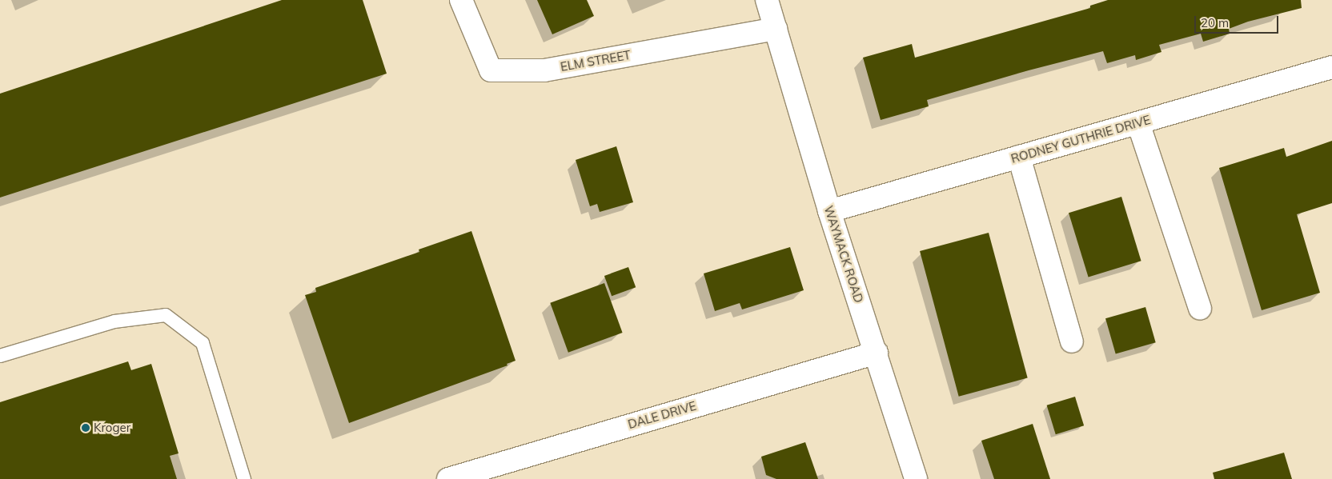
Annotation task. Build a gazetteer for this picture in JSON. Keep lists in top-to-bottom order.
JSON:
{
  "streets": {
    "street": [
      "ELM STREET",
      "RODNEY GUTHRIE DRIVE",
      "WAYMACK ROAD",
      "DALE DRIVE"
    ]
  },
  "crossings": [
    ["ELM STREET", "WAYMACK ROAD"],
    ["RODNEY GUTHRIE DRIVE", "WAYMACK ROAD"],
    ["WAYMACK ROAD", "DALE DRIVE"]
  ],
  "places": ["Kroger"],
  "scale_bar": "20 m"
}
